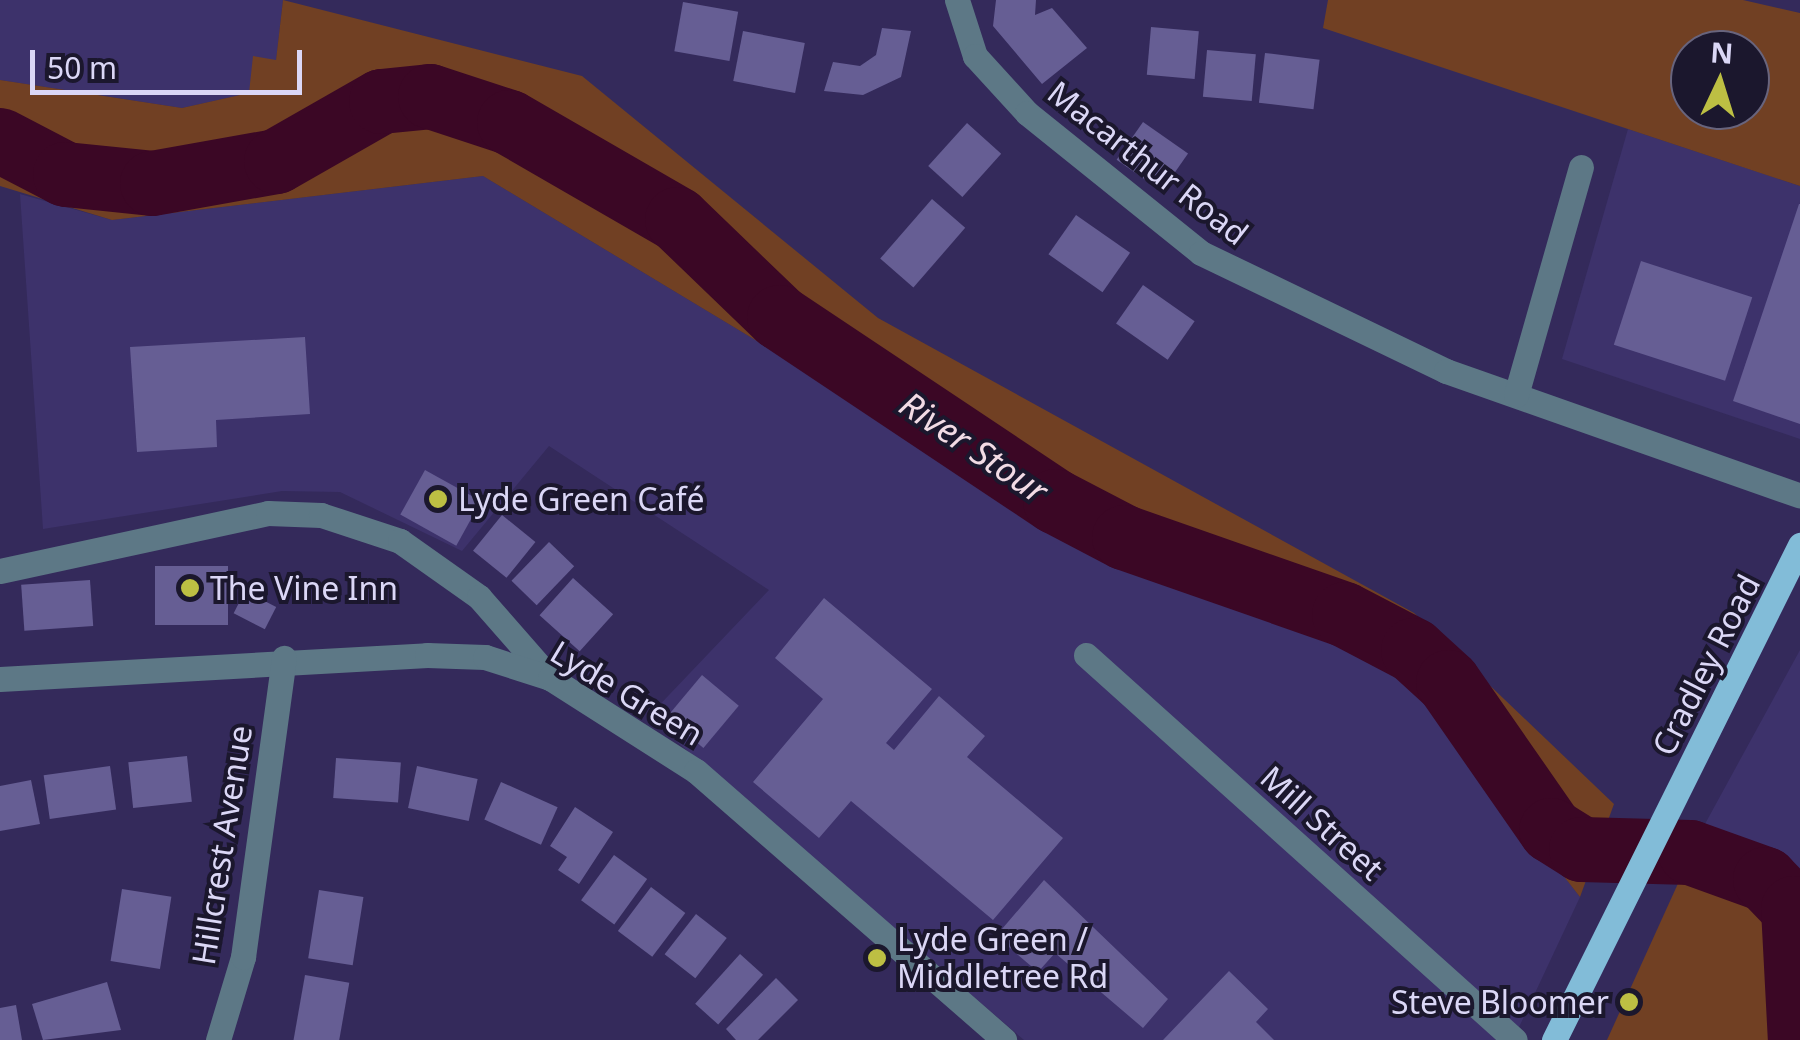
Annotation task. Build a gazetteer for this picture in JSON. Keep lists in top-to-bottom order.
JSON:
{
  "streets": {
    "main road": ["Cradley Road"],
    "street": [
      "Macarthur Road",
      "Lyde Green",
      "Mill Street",
      "Hillcrest Avenue"
    ]
  },
  "crossings": [
    ["Lyde Green", "Hillcrest Avenue"]
  ],
  "water": ["River Stour"],
  "places": [
    "Lyde Green Café",
    "The Vine Inn",
    "Lyde Green / Middletree Rd",
    "Steve Bloomer"
  ],
  "scale_bar": "50 m",
  "north": "top"
}
